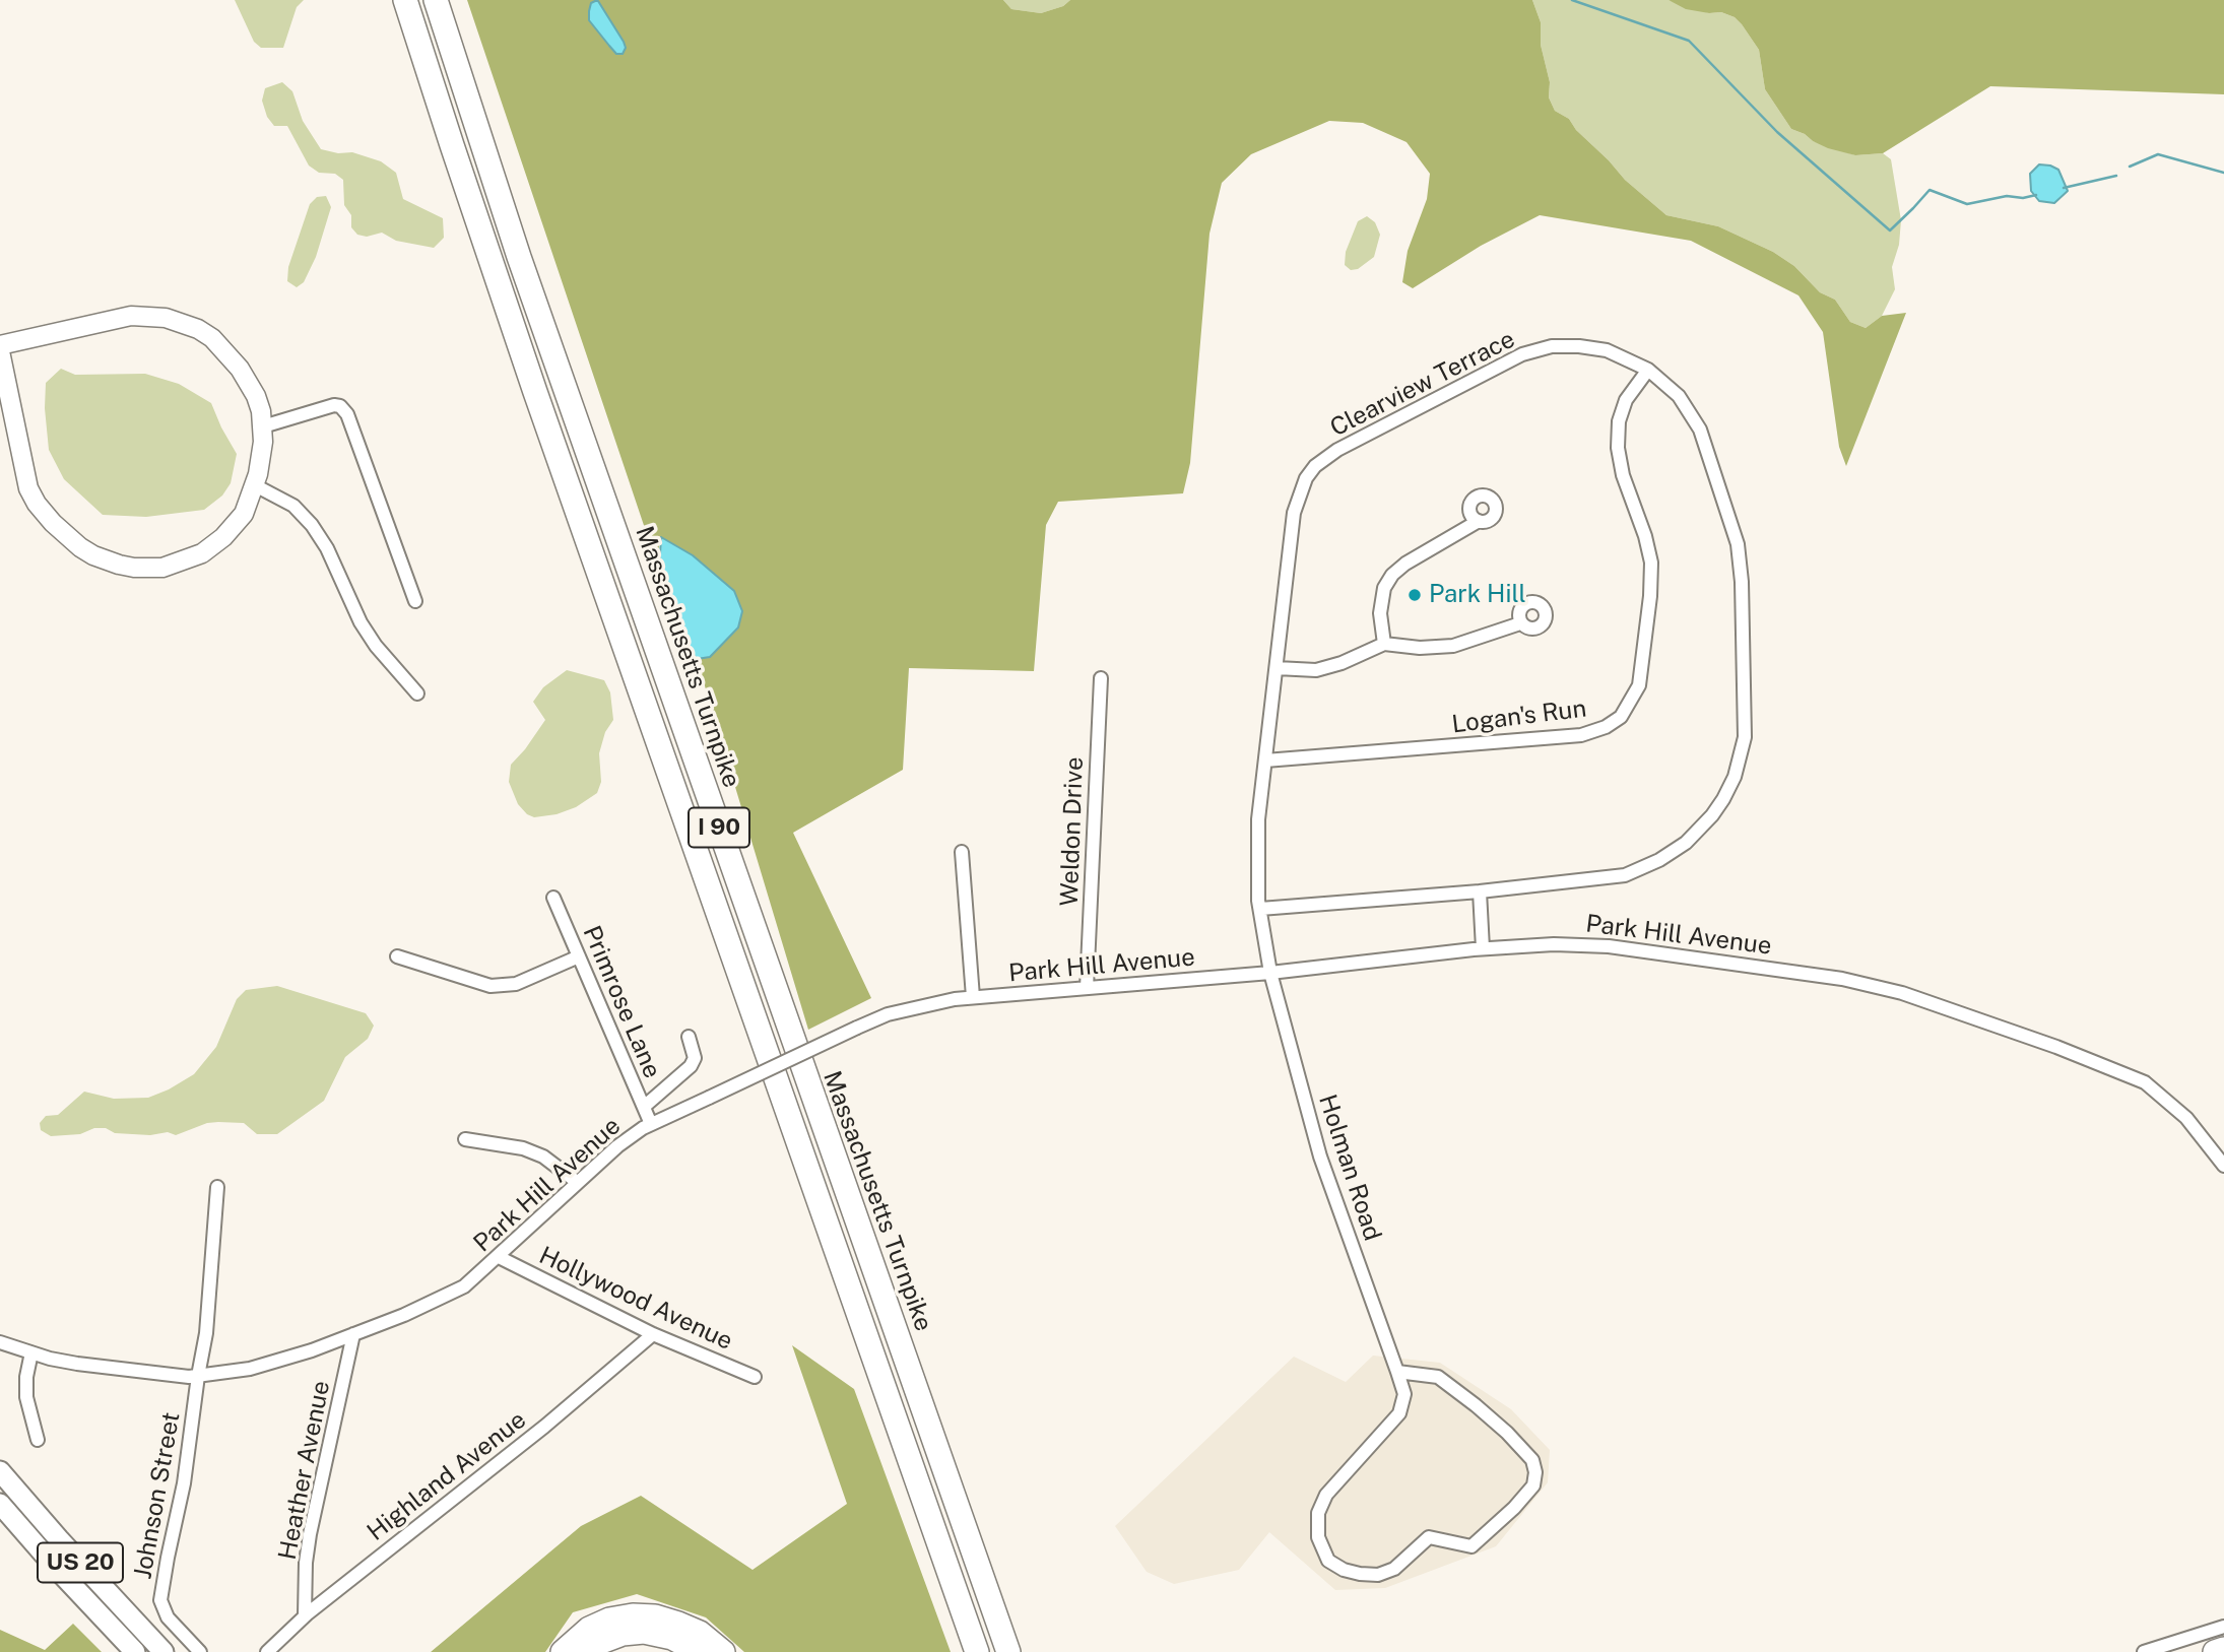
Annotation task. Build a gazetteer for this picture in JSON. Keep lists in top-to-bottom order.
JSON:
{
  "streets": {
    "highway": ["Massachusetts Turnpike", "I 90"],
    "main road": ["US 20"],
    "street": [
      "Clearview Terrace",
      "Logan's Run",
      "Weldon Drive",
      "Park Hill Avenue",
      "Primrose Lane",
      "Holman Road",
      "Hollywood Avenue",
      "Heather Avenue",
      "Highland Avenue",
      "Johnson Street"
    ]
  },
  "crossings": [
    ["Clearview Terrace", "Logan's Run"],
    ["Clearview Terrace", "Park Hill Avenue"],
    ["Clearview Terrace", "Holman Road"],
    ["Weldon Drive", "Park Hill Avenue"],
    ["Park Hill Avenue", "Primrose Lane"],
    ["Park Hill Avenue", "Holman Road"],
    ["Park Hill Avenue", "Hollywood Avenue"],
    ["Park Hill Avenue", "Heather Avenue"],
    ["Park Hill Avenue", "Johnson Street"],
    ["Hollywood Avenue", "Highland Avenue"],
    ["Heather Avenue", "Highland Avenue"]
  ],
  "places": ["Park Hill"]
}
